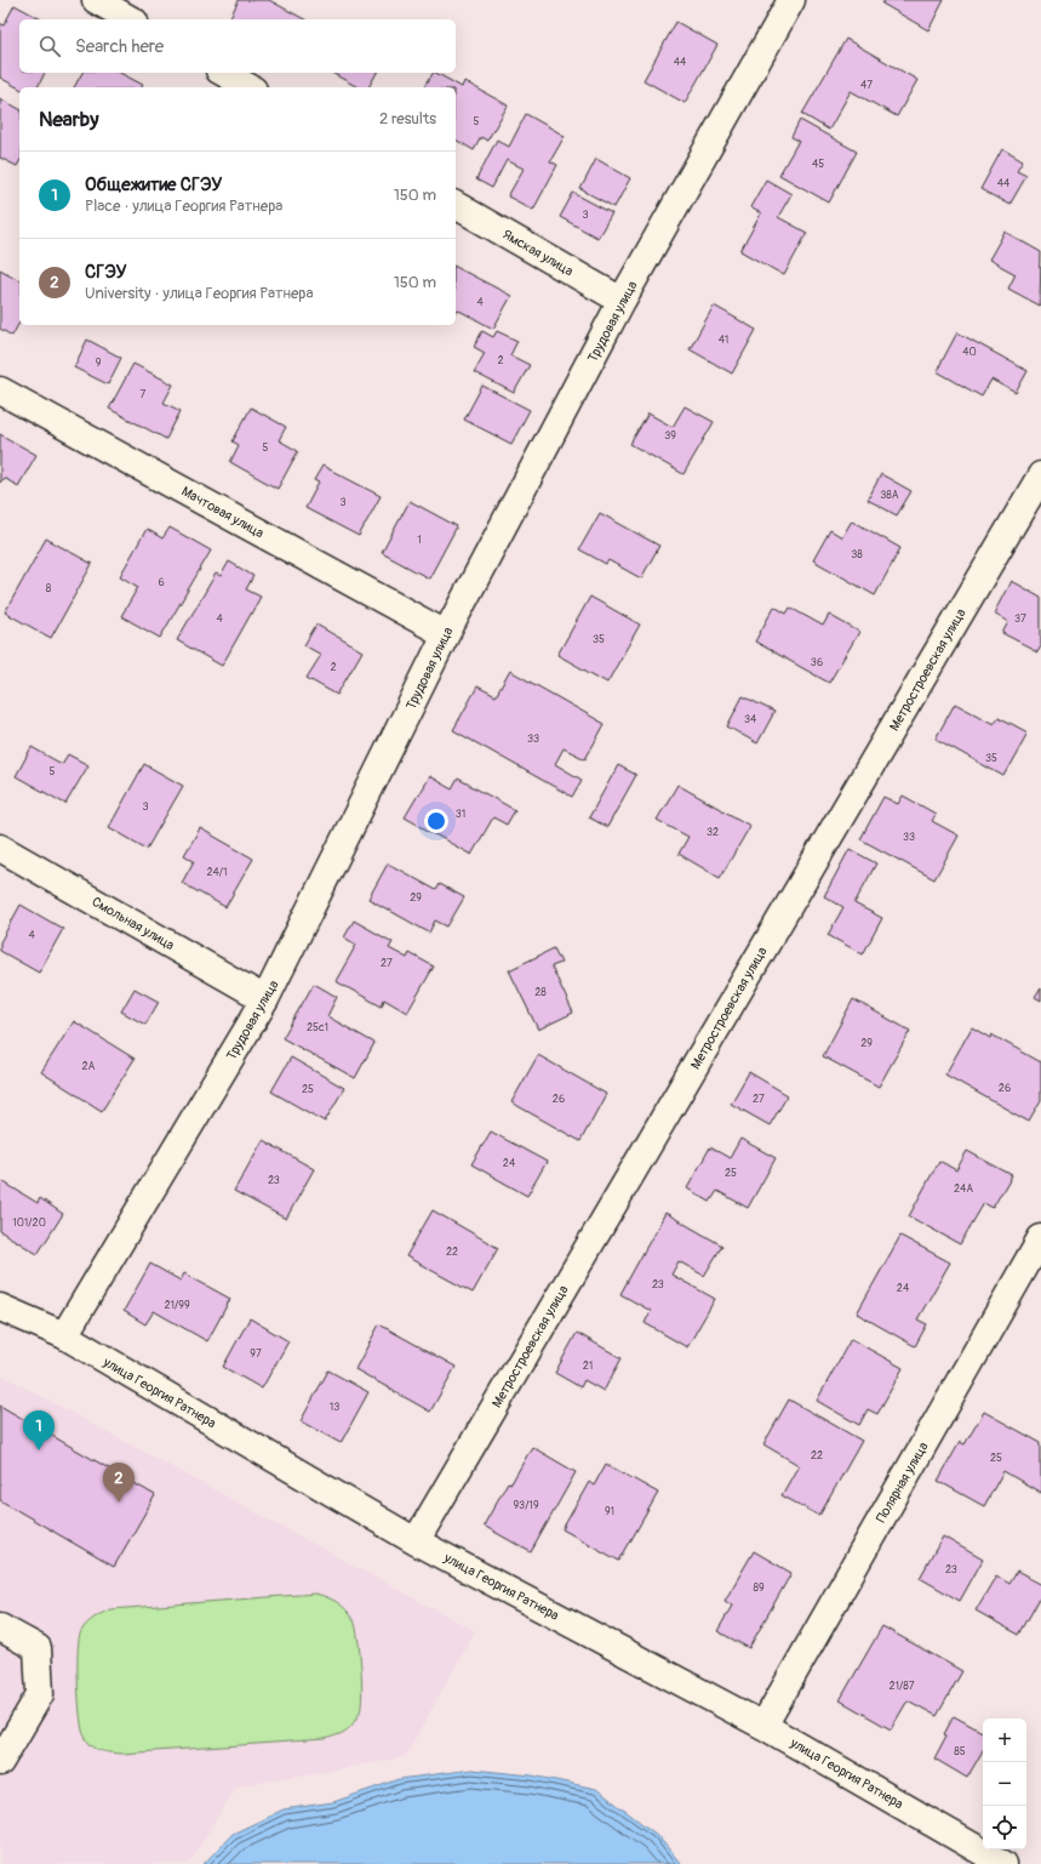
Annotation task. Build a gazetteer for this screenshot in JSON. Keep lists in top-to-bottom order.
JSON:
{
  "streets": {
    "street": [
      "Ямская улица",
      "Трудовая улица",
      "Мачтовая улица",
      "Метростроевская улица",
      "Смольная улица",
      "улица Георгия Ратнера",
      "Полярная улица"
    ]
  },
  "crossings": [
    ["Ямская улица", "Трудовая улица"],
    ["Трудовая улица", "Мачтовая улица"],
    ["Трудовая улица", "Смольная улица"],
    ["Трудовая улица", "улица Георгия Ратнера"],
    ["Метростроевская улица", "улица Георгия Ратнера"],
    ["улица Георгия Ратнера", "Полярная улица"]
  ],
  "house_numbers": [
    "44",
    "47",
    "5",
    "45",
    "44",
    "3",
    "4",
    "41",
    "40",
    "2",
    "9",
    "7",
    "39",
    "5",
    "38А",
    "3",
    "1",
    "38",
    "6",
    "8",
    "4",
    "37",
    "35",
    "36",
    "2",
    "34",
    "33",
    "35",
    "5",
    "3",
    "31",
    "32",
    "33",
    "24/1",
    "29",
    "4",
    "27",
    "28",
    "25с1",
    "29",
    "2А",
    "26",
    "25",
    "26",
    "27",
    "24",
    "25",
    "23",
    "24А",
    "101/20",
    "22",
    "23",
    "24",
    "21/99",
    "97",
    "21",
    "13",
    "22",
    "25",
    "93/19",
    "91",
    "23",
    "89",
    "21/87",
    "85"
  ],
  "page": {
    "search": "Search here",
    "heading": ["Nearby", "2 results"],
    "list": [
      {
        "mark": "1",
        "name": "Общежитие СГЭУ",
        "note": "Place · улица Георгия Ратнера",
        "value": "150 m"
      },
      {
        "mark": "2",
        "name": "СГЭУ",
        "note": "University · улица Георгия Ратнера",
        "value": "150 m"
      }
    ],
    "pins": ["1", "2"],
    "map_buttons": ["+", "−"]
  }
}
